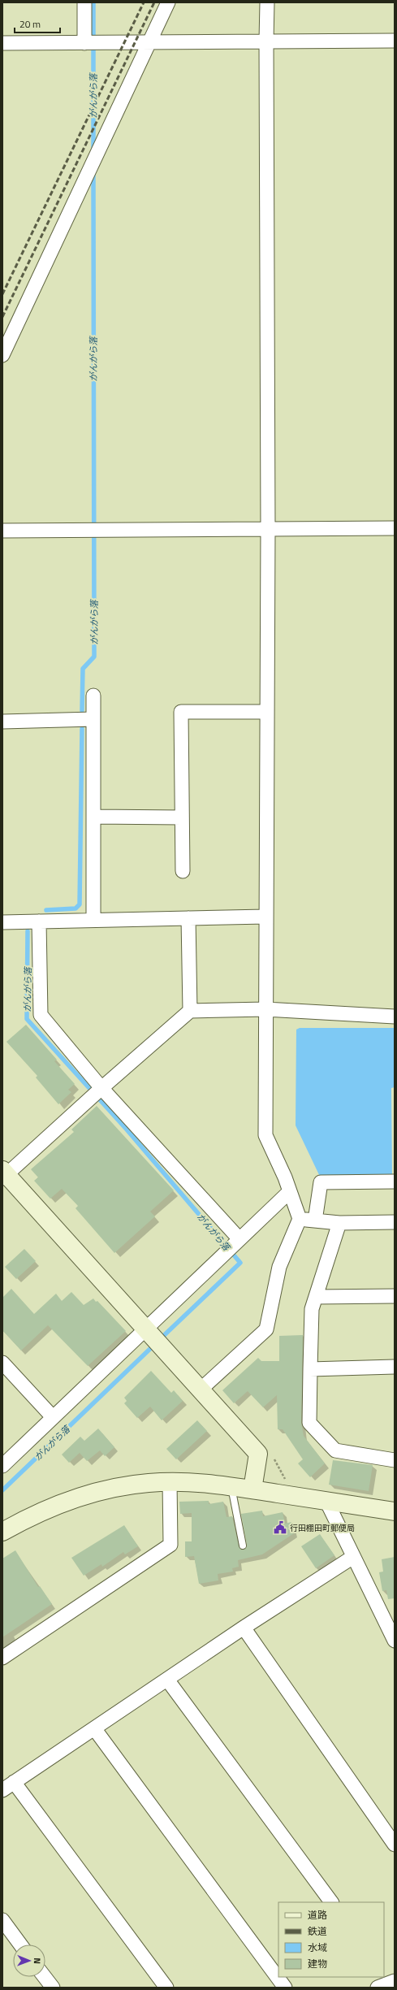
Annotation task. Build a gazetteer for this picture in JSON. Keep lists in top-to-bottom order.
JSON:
{
  "water": ["がんがら落"],
  "places": {
    "public building": ["行田棚田町郵便局"]
  },
  "legend": [
    "道路",
    "鉄道",
    "水域",
    "建物"
  ],
  "scale_bar": "20 m",
  "north": "right"
}
